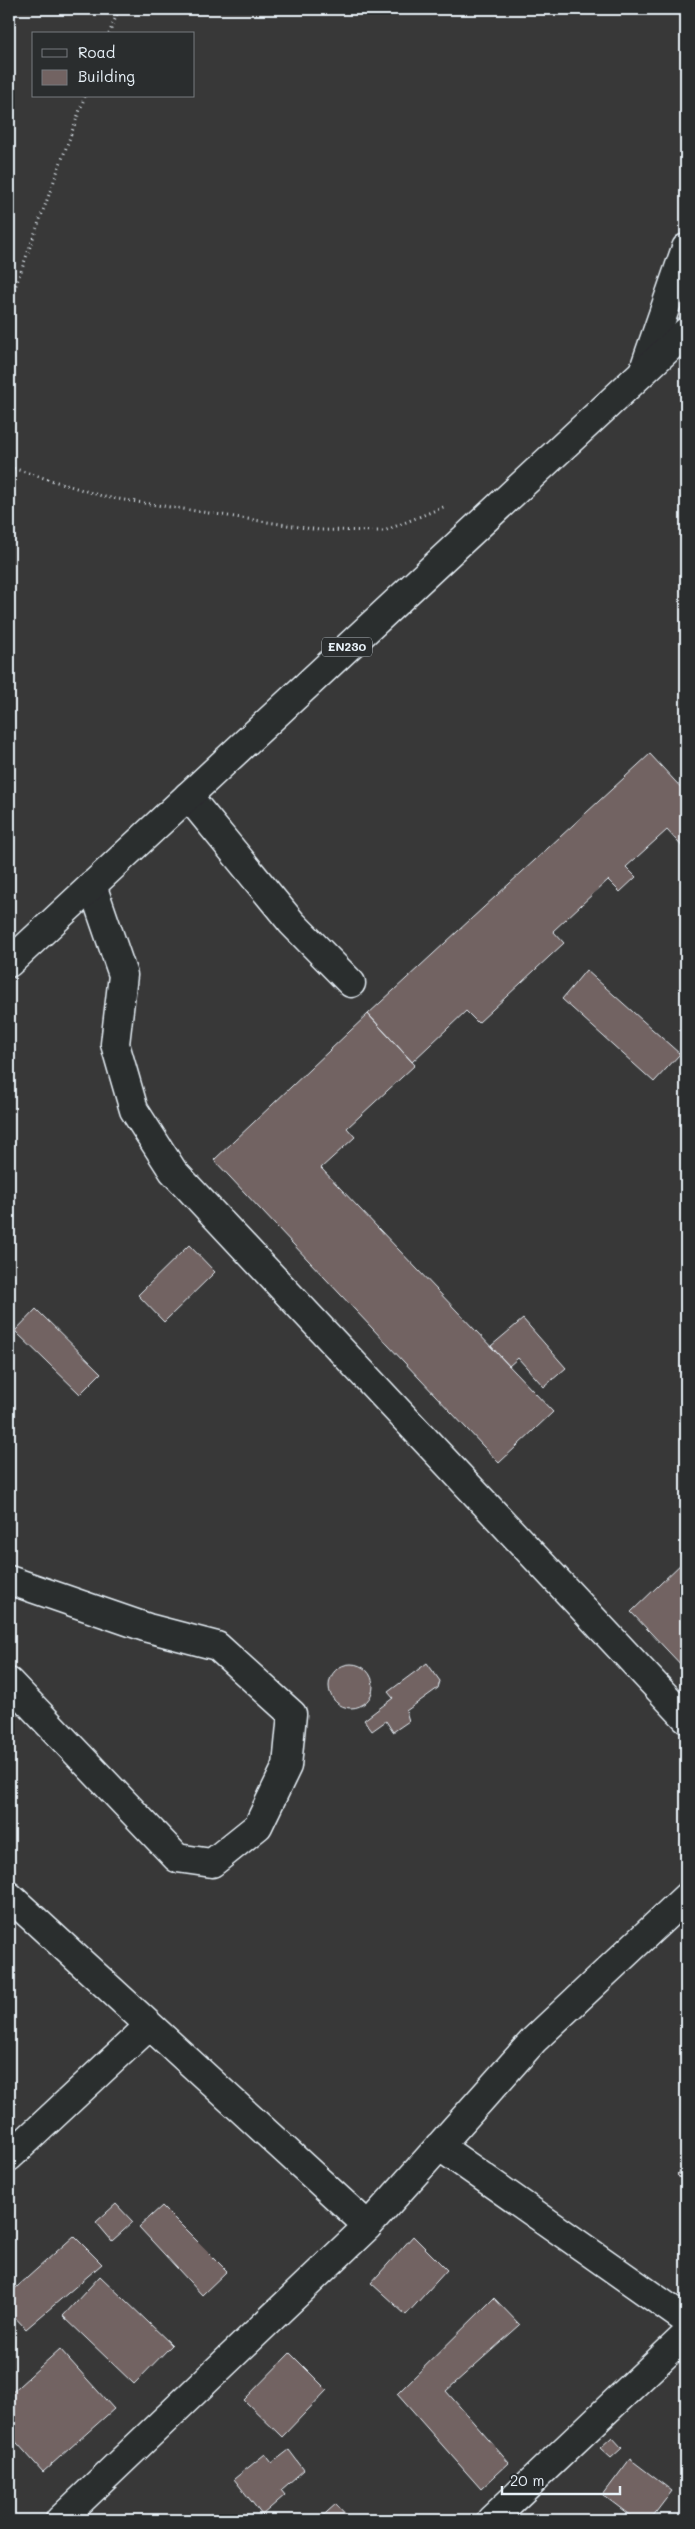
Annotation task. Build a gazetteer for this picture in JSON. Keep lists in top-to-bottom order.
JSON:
{
  "streets": {
    "street": ["EN230"]
  },
  "legend": ["Road", "Building"],
  "scale_bar": "20 m"
}
